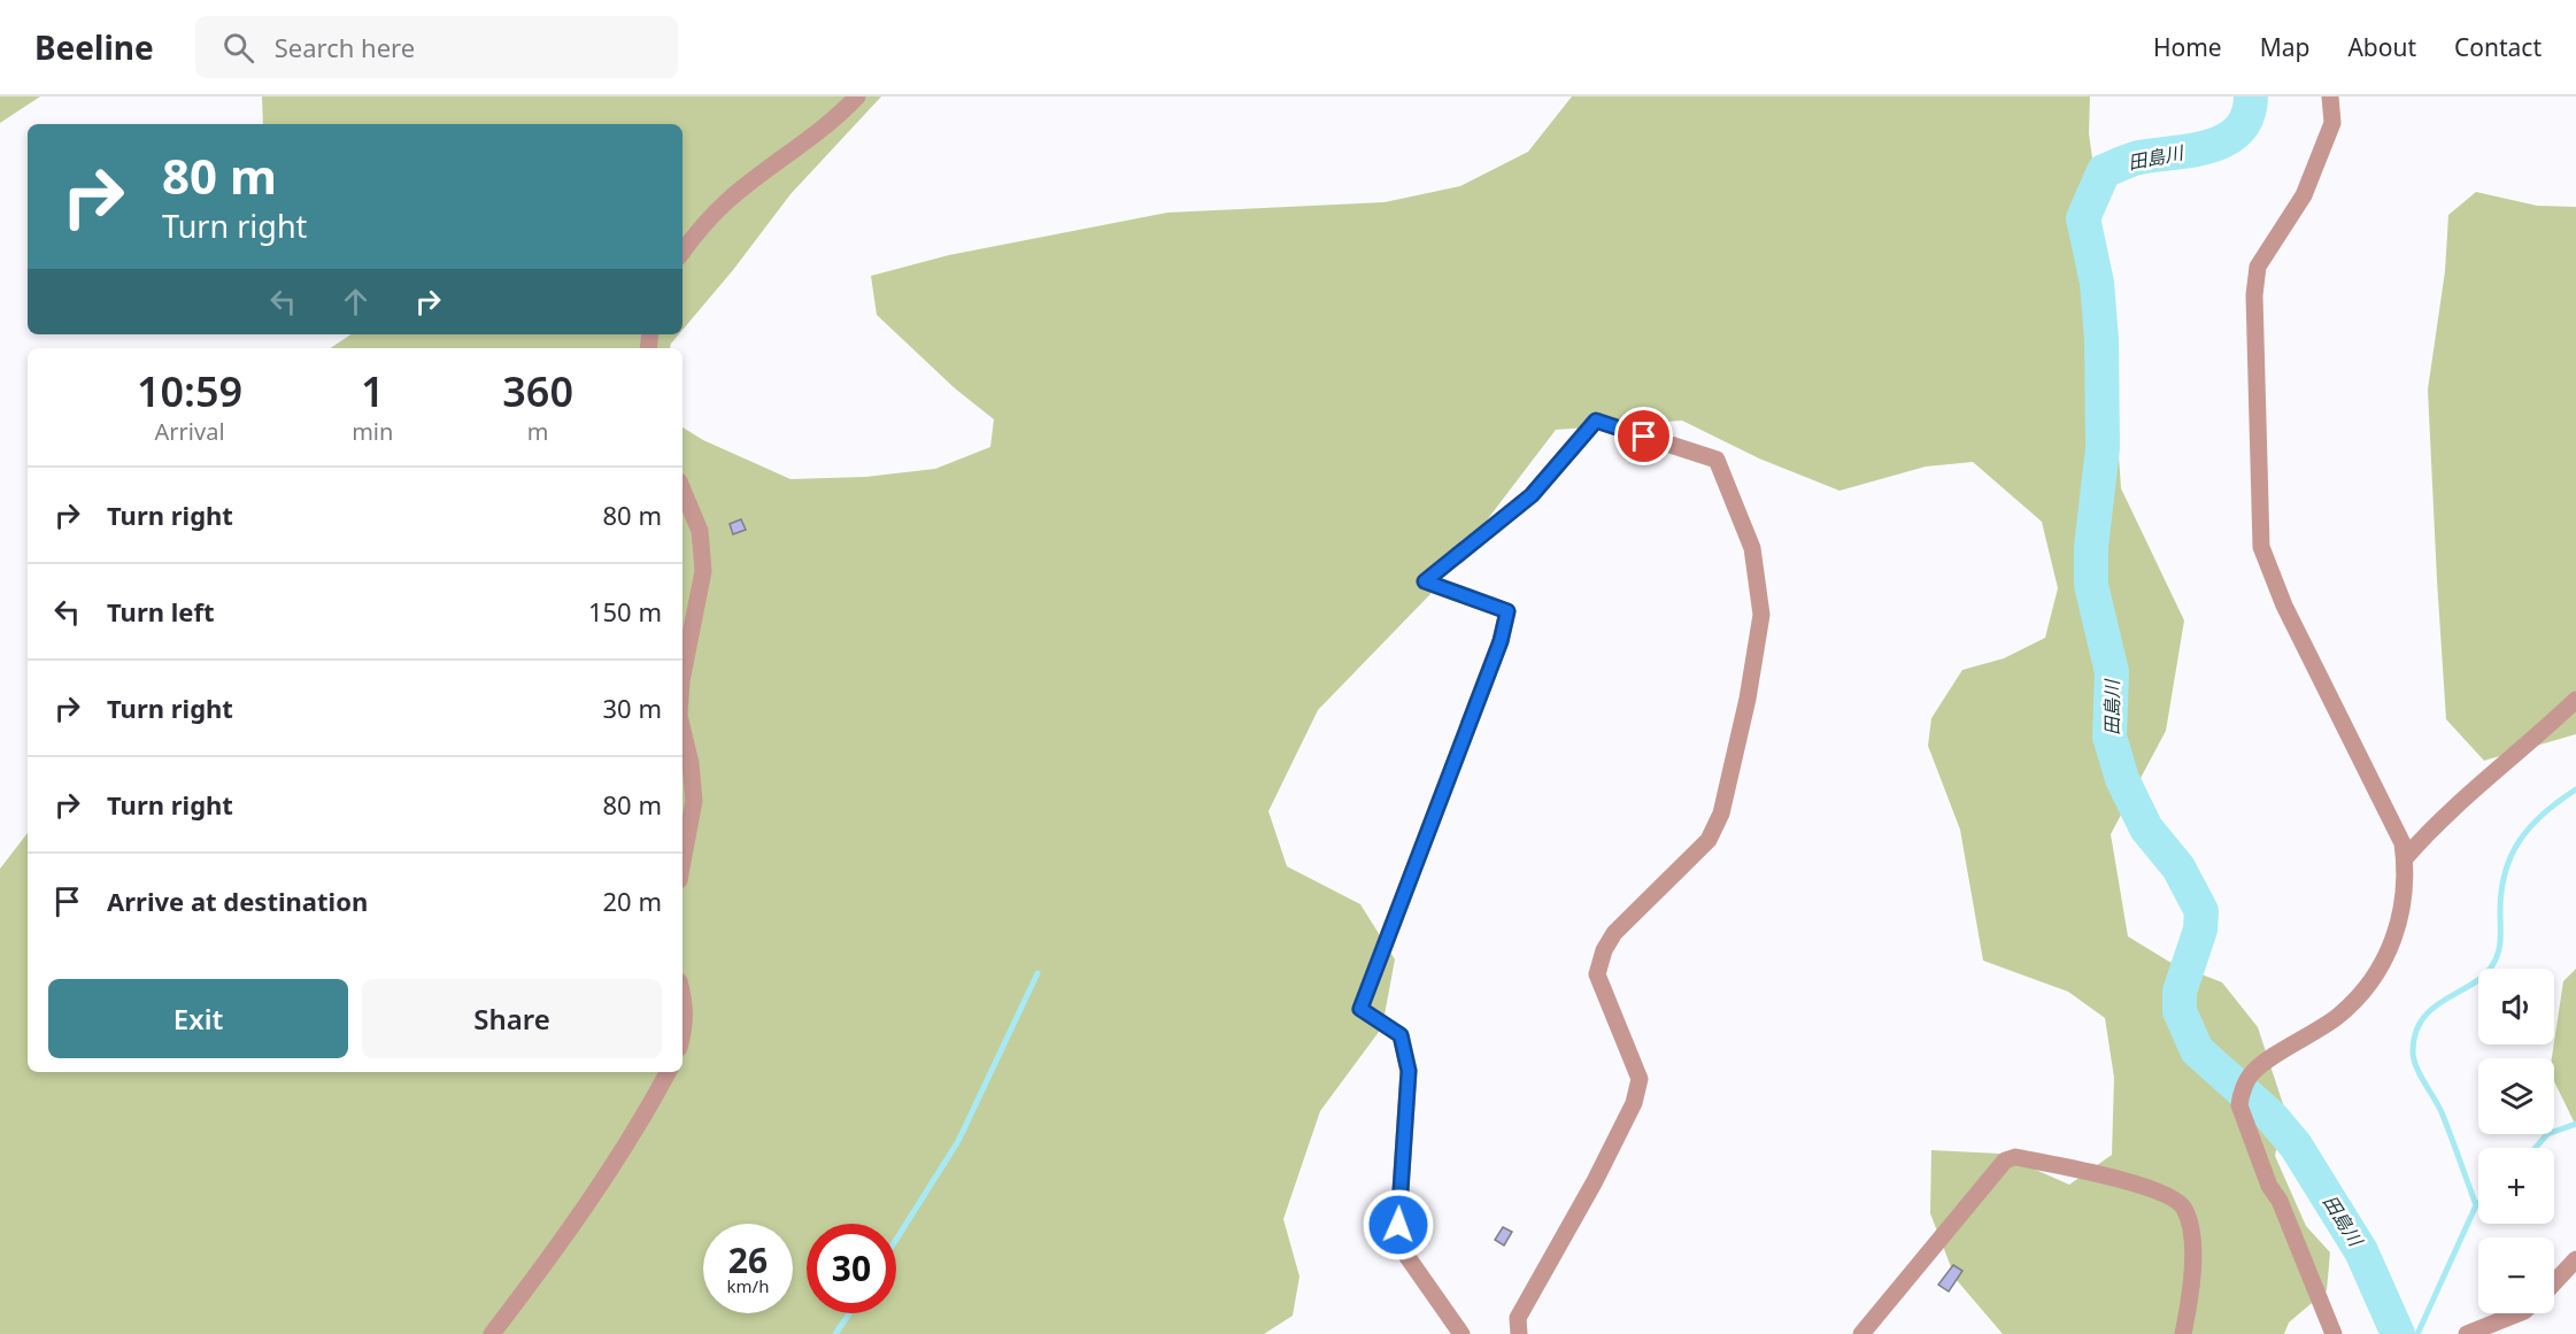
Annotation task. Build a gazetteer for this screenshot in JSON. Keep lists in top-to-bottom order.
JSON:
{
  "water": ["田島川"],
  "page": {
    "header": "Beeline",
    "search": "Search here",
    "nav": [
      "Home",
      "Map",
      "About",
      "Contact"
    ],
    "turn": ["80 m", "Turn right"],
    "eta": [
      "10:59",
      "Arrival",
      "1",
      "min",
      "360",
      "m"
    ],
    "list": [
      {
        "name": "Turn right",
        "value": "80 m"
      },
      {
        "name": "Turn left",
        "value": "150 m"
      },
      {
        "name": "Turn right",
        "value": "30 m"
      },
      {
        "name": "Turn right",
        "value": "80 m"
      },
      {
        "name": "Arrive at destination",
        "value": "20 m"
      }
    ],
    "buttons": ["Exit", "Share"],
    "map_buttons": ["+", "−"],
    "speed": "26 km/h",
    "limit": "30"
  }
}
